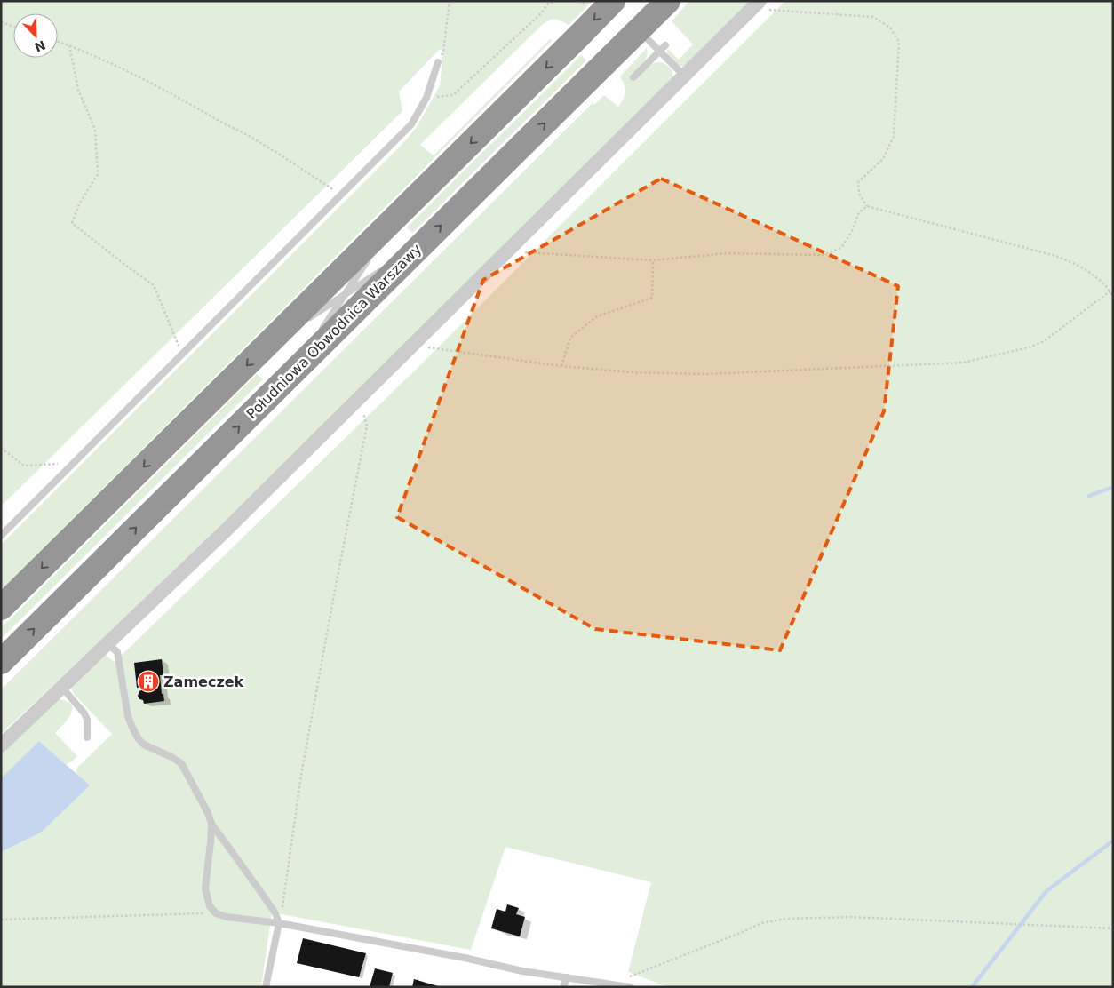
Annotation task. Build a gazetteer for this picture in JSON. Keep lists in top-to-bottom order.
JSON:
{
  "streets": {
    "highway": ["Południowa Obwodnica Warszawy"]
  },
  "places": {
    "building": ["Zameczek"]
  },
  "north": "bottom right"
}
